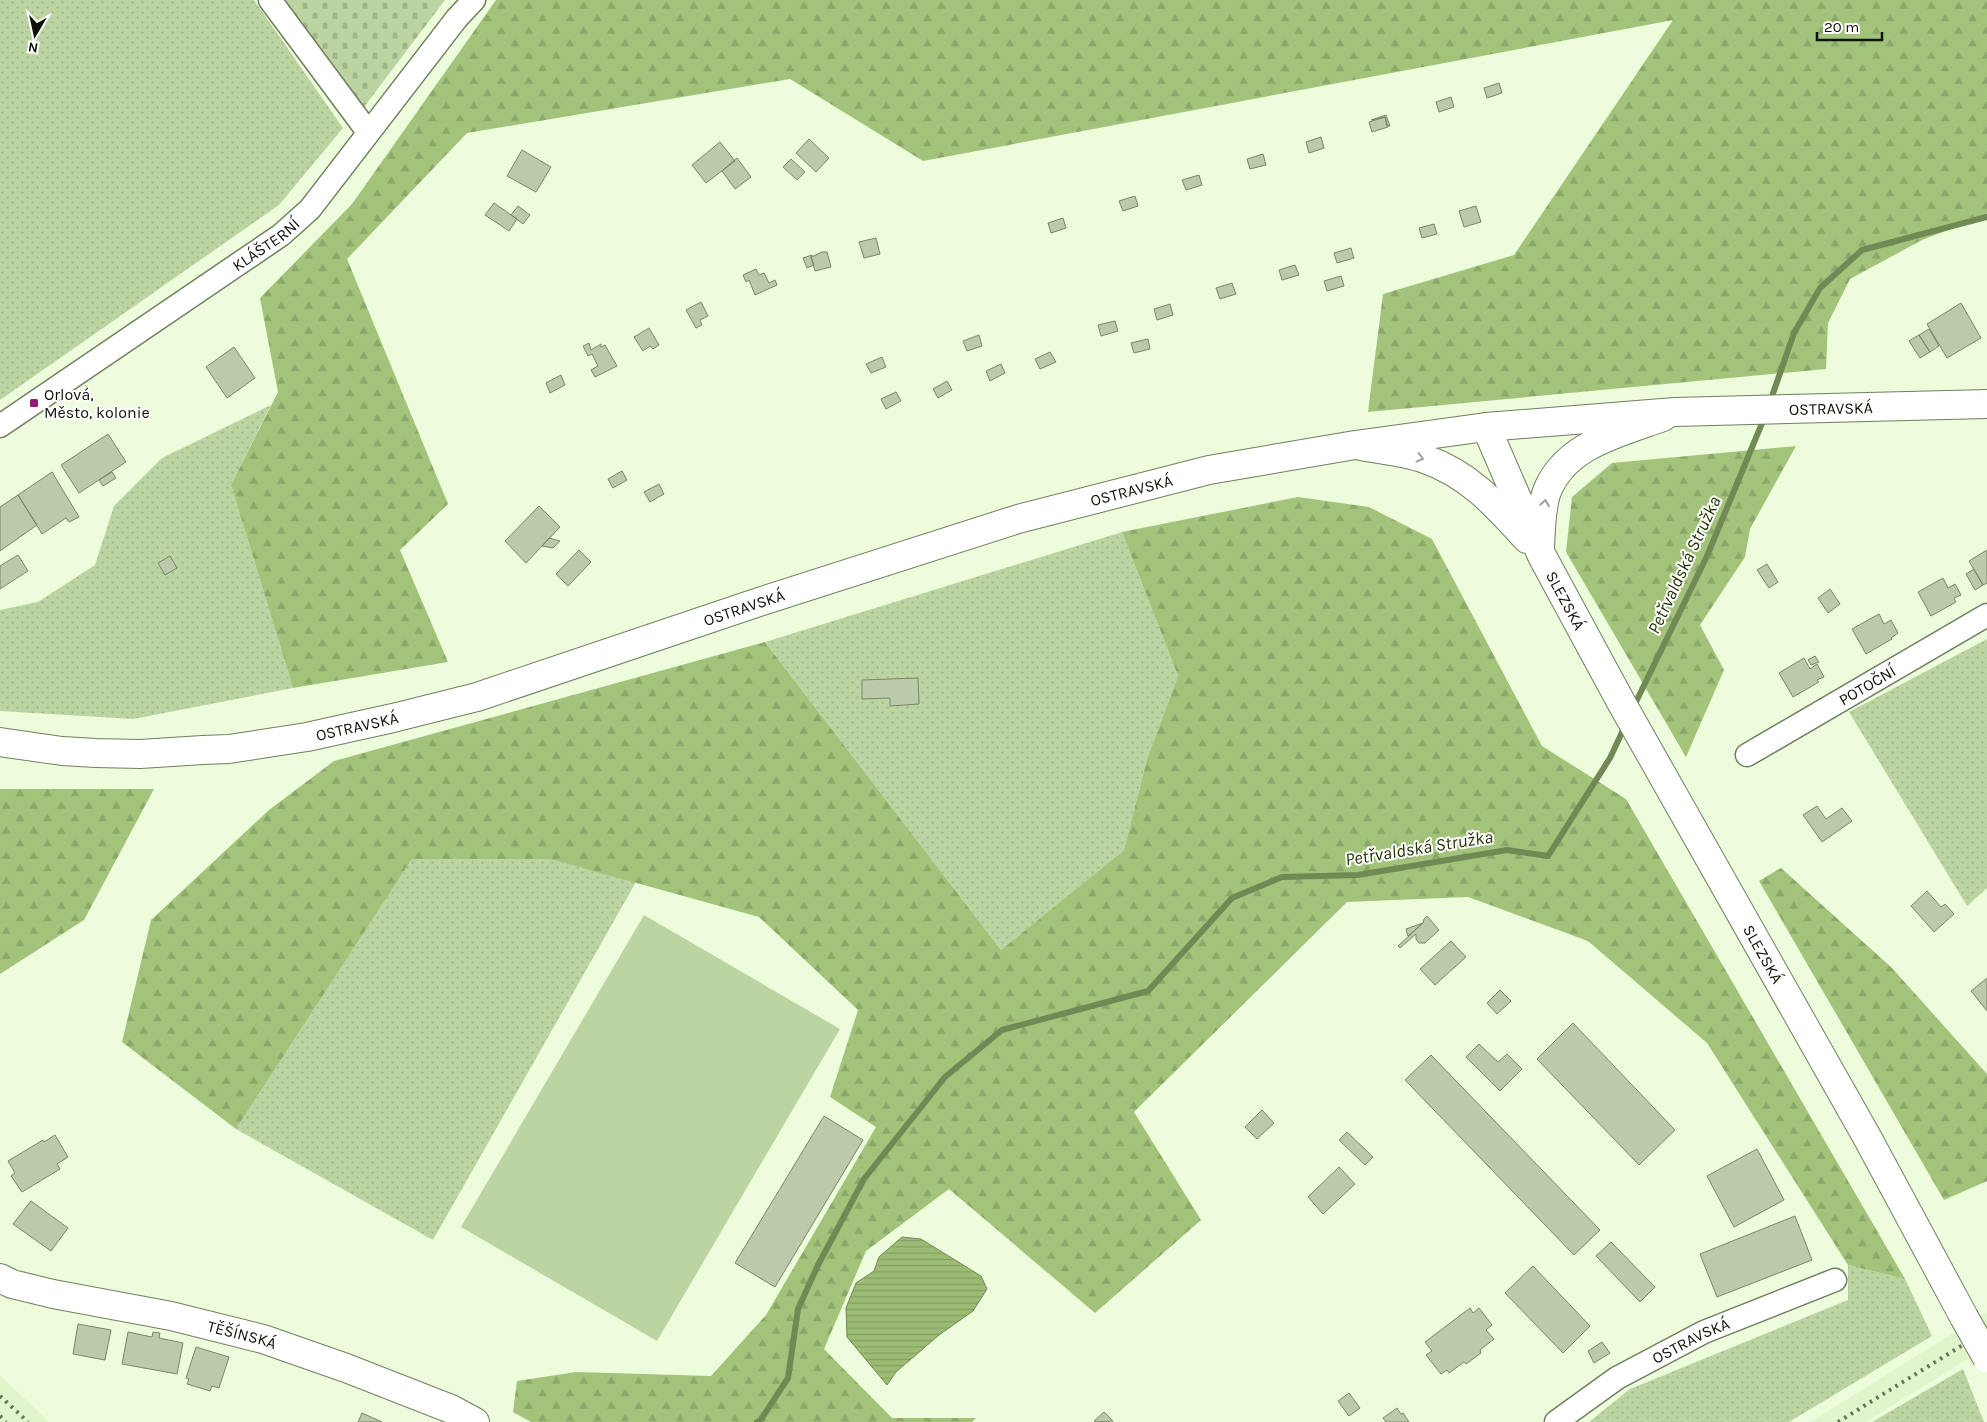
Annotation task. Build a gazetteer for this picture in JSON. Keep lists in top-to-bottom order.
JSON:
{
  "streets": {
    "main road": ["OSTRAVSKÁ", "SLEZSKÁ", "TĚŠÍNSKÁ"],
    "street": ["KLÁŠTERNÍ", "POTOČNÍ"]
  },
  "crossings": [
    ["OSTRAVSKÁ", "SLEZSKÁ"]
  ],
  "water": ["Petřvaldská Stružka"],
  "places": {
    "transit": ["Orlová, Město, kolonie"]
  },
  "scale_bar": "20 m",
  "north": "bottom"
}
